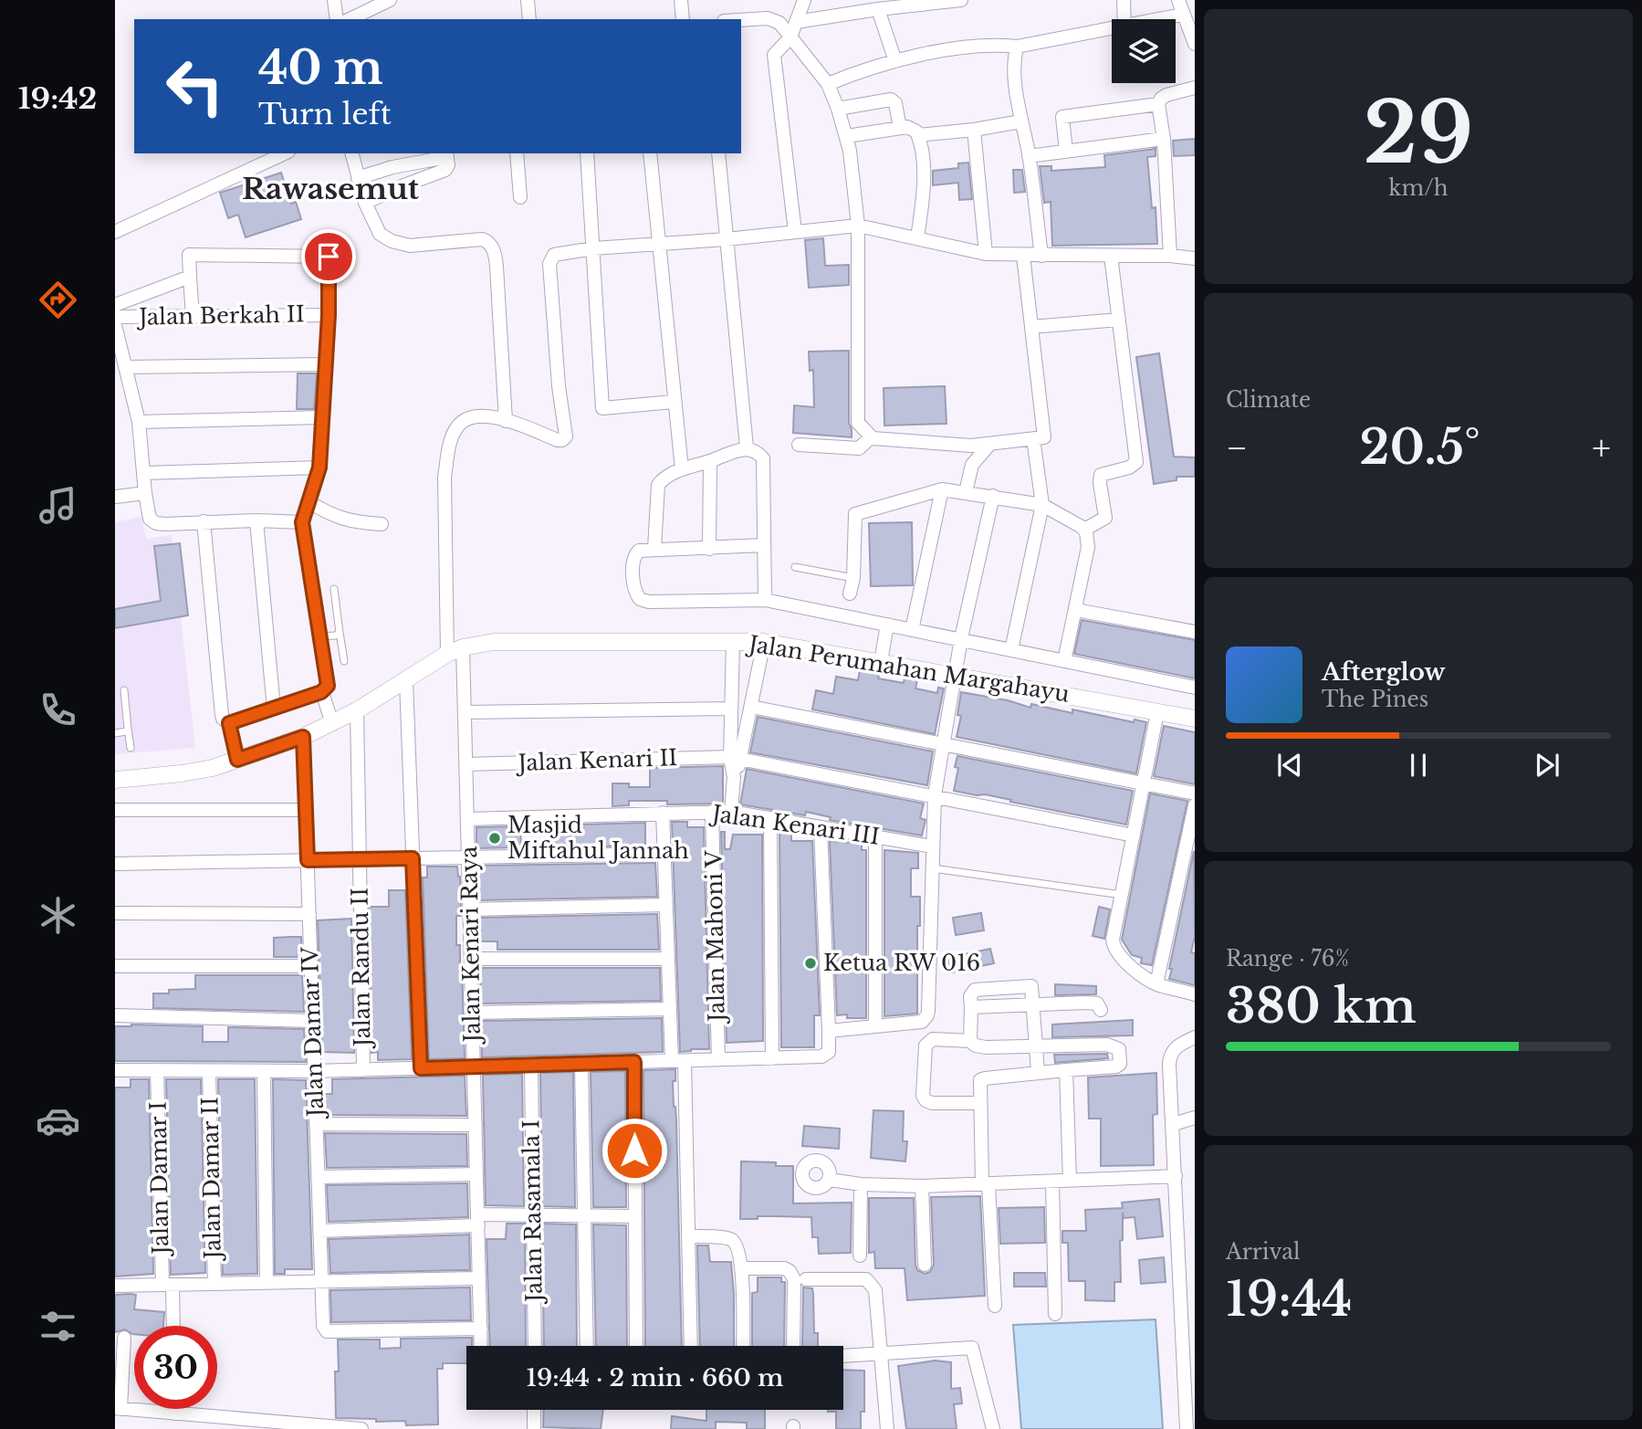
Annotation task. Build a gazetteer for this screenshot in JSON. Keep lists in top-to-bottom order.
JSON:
{
  "streets": {
    "street": [
      "Jalan Berkah II",
      "Jalan Perumahan Margahayu",
      "Jalan Kenari II",
      "Jalan Kenari III",
      "Jalan Mahoni V",
      "Jalan Kenari Raya",
      "Jalan Randu II",
      "Jalan Damar IV",
      "Jalan Damar I",
      "Jalan Damar II",
      "Jalan Rasamala I"
    ]
  },
  "crossings": [
    ["Jalan Perumahan Margahayu", "Jalan Kenari Raya"],
    ["Jalan Perumahan Margahayu", "Jalan Randu II"],
    ["Jalan Perumahan Margahayu", "Jalan Damar IV"],
    ["Jalan Kenari II", "Jalan Kenari Raya"],
    ["Jalan Kenari III", "Jalan Mahoni V"],
    ["Jalan Kenari III", "Jalan Kenari Raya"],
    ["Jalan Kenari Raya", "Jalan Damar IV"]
  ],
  "districts": ["Rawasemut"],
  "places": ["Masjid Miftahul Jannah", "Ketua RW 016"],
  "page": {
    "tabs": "19:42",
    "tile": [
      ["29", "km/h"],
      "Climate",
      ["Range · 76%", "380 km"],
      ["Arrival", "19:44"]
    ],
    "turn": ["40 m", "Turn left"],
    "heat": ["−", "20.5°", "+"],
    "song": ["Afterglow", "The Pines"],
    "limit": "30",
    "trip": "19:44 · 2 min · 660 m"
  }
}
